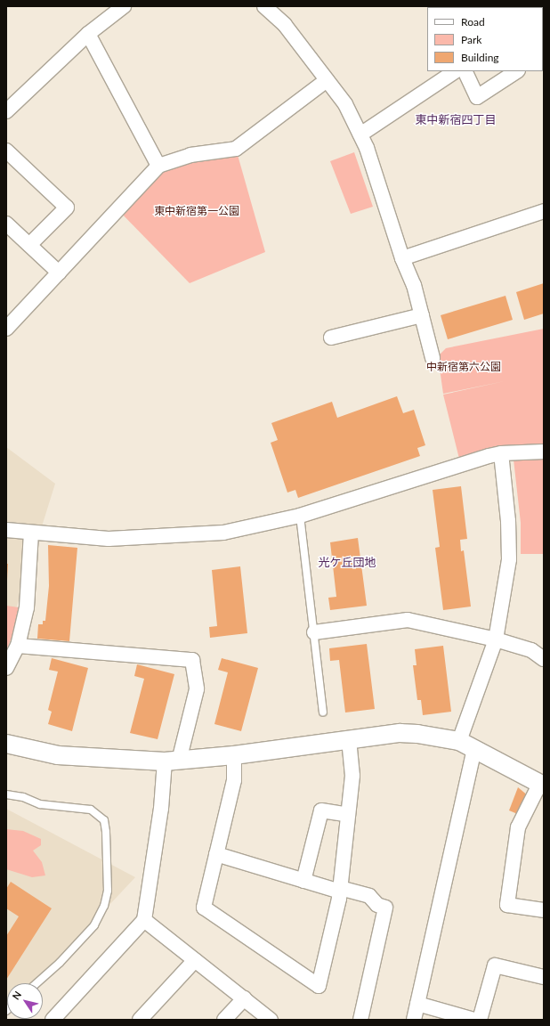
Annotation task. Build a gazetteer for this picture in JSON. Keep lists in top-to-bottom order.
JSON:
{
  "districts": ["東中新宿四丁目", "光ケ丘団地"],
  "parks": ["東中新宿第一公園", "中新宿第六公園"],
  "legend": ["Road", "Park", "Building"],
  "north": "top left"
}
